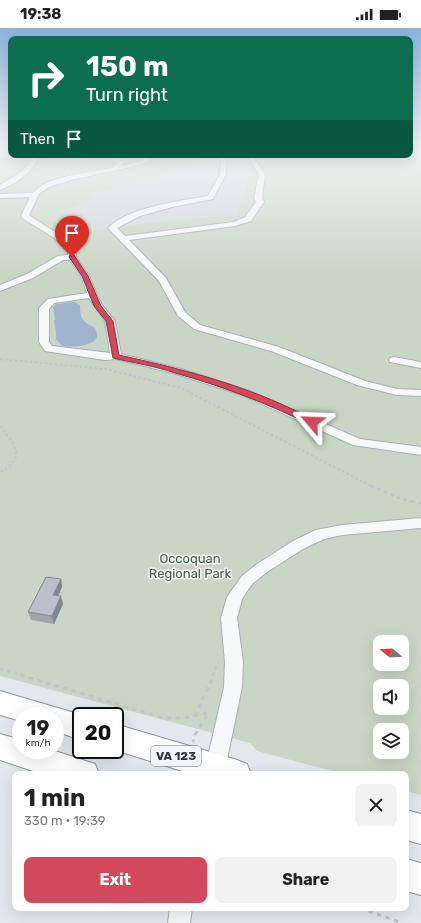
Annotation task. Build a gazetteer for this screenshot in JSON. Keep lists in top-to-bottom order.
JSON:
{
  "streets": {
    "highway": ["VA 123"]
  },
  "parks": ["Occoquan Regional Park"],
  "north": "left",
  "page": {
    "status": "19:38",
    "turn": ["150 m", "Turn right"],
    "then": "Then",
    "speed": "19 km/h",
    "limit": "20",
    "heading": ["1 min", "330 m · 19:39"],
    "buttons": ["Exit", "Share"]
  }
}
